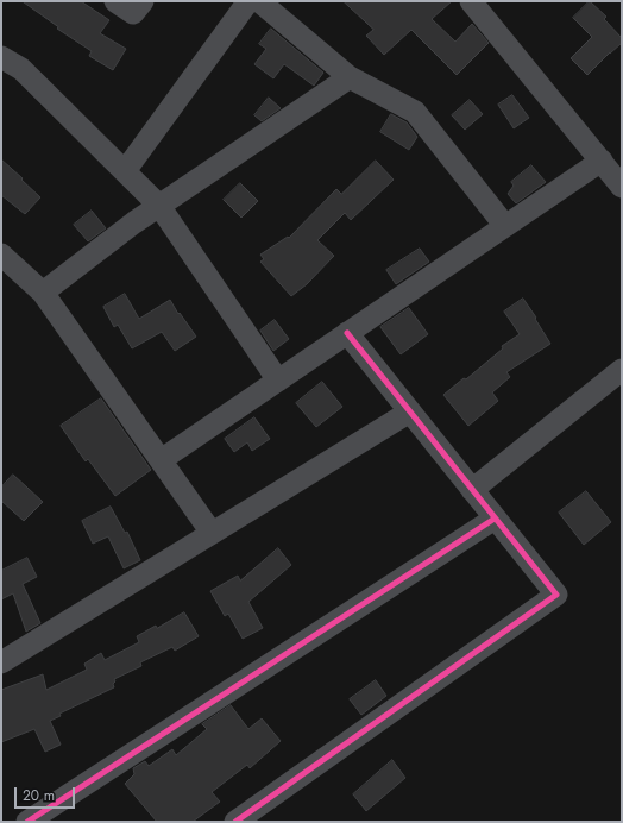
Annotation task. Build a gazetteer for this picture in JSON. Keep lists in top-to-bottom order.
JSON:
{
  "scale_bar": "20 m"
}
